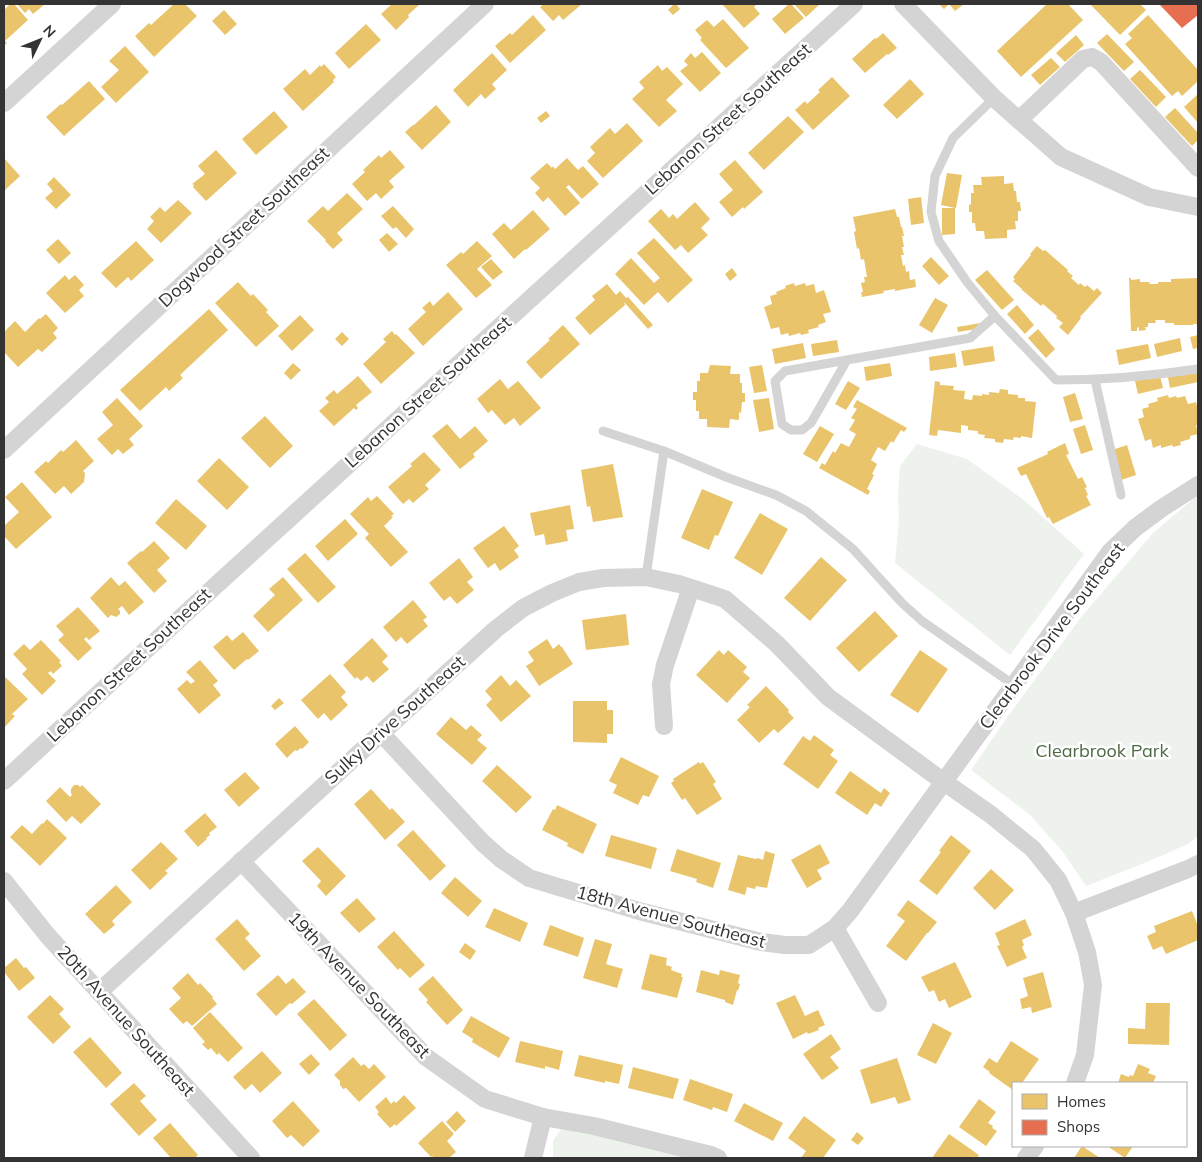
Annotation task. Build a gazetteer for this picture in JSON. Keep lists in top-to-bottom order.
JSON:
{
  "streets": {
    "street": [
      "Lebanon Street Southeast",
      "Dogwood Street Southeast",
      "Clearbrook Drive Southeast",
      "Sulky Drive Southeast",
      "18th Avenue Southeast",
      "19th Avenue Southeast",
      "20th Avenue Southeast"
    ]
  },
  "crossings": [
    ["Clearbrook Drive Southeast", "Sulky Drive Southeast"],
    ["Clearbrook Drive Southeast", "18th Avenue Southeast"],
    ["Sulky Drive Southeast", "18th Avenue Southeast"],
    ["Sulky Drive Southeast", "19th Avenue Southeast"],
    ["Sulky Drive Southeast", "20th Avenue Southeast"]
  ],
  "parks": ["Clearbrook Park"],
  "legend": ["Homes", "Shops"],
  "north": "top right"
}
